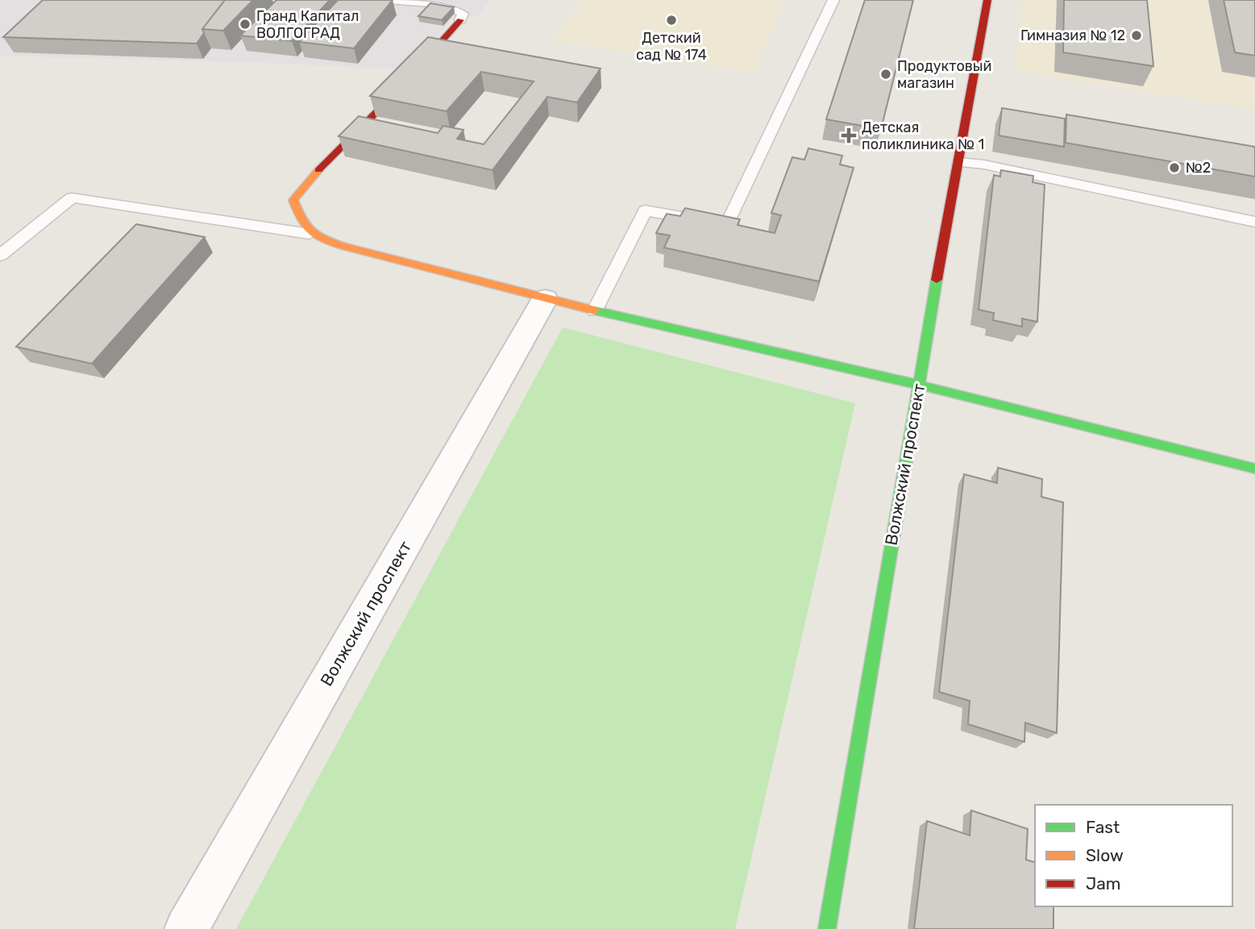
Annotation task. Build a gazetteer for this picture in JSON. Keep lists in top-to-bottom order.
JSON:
{
  "streets": {
    "street": ["Волжский проспект"]
  },
  "places": {
    "other": [
      "Детский сад № 174",
      "Гранд Капитал ВОЛГОГРАД",
      "Гимназия № 12",
      "Продуктовый магазин",
      "№2"
    ],
    "health": ["Детская поликлиника № 1"]
  },
  "legend": ["Fast", "Slow", "Jam"]
}
